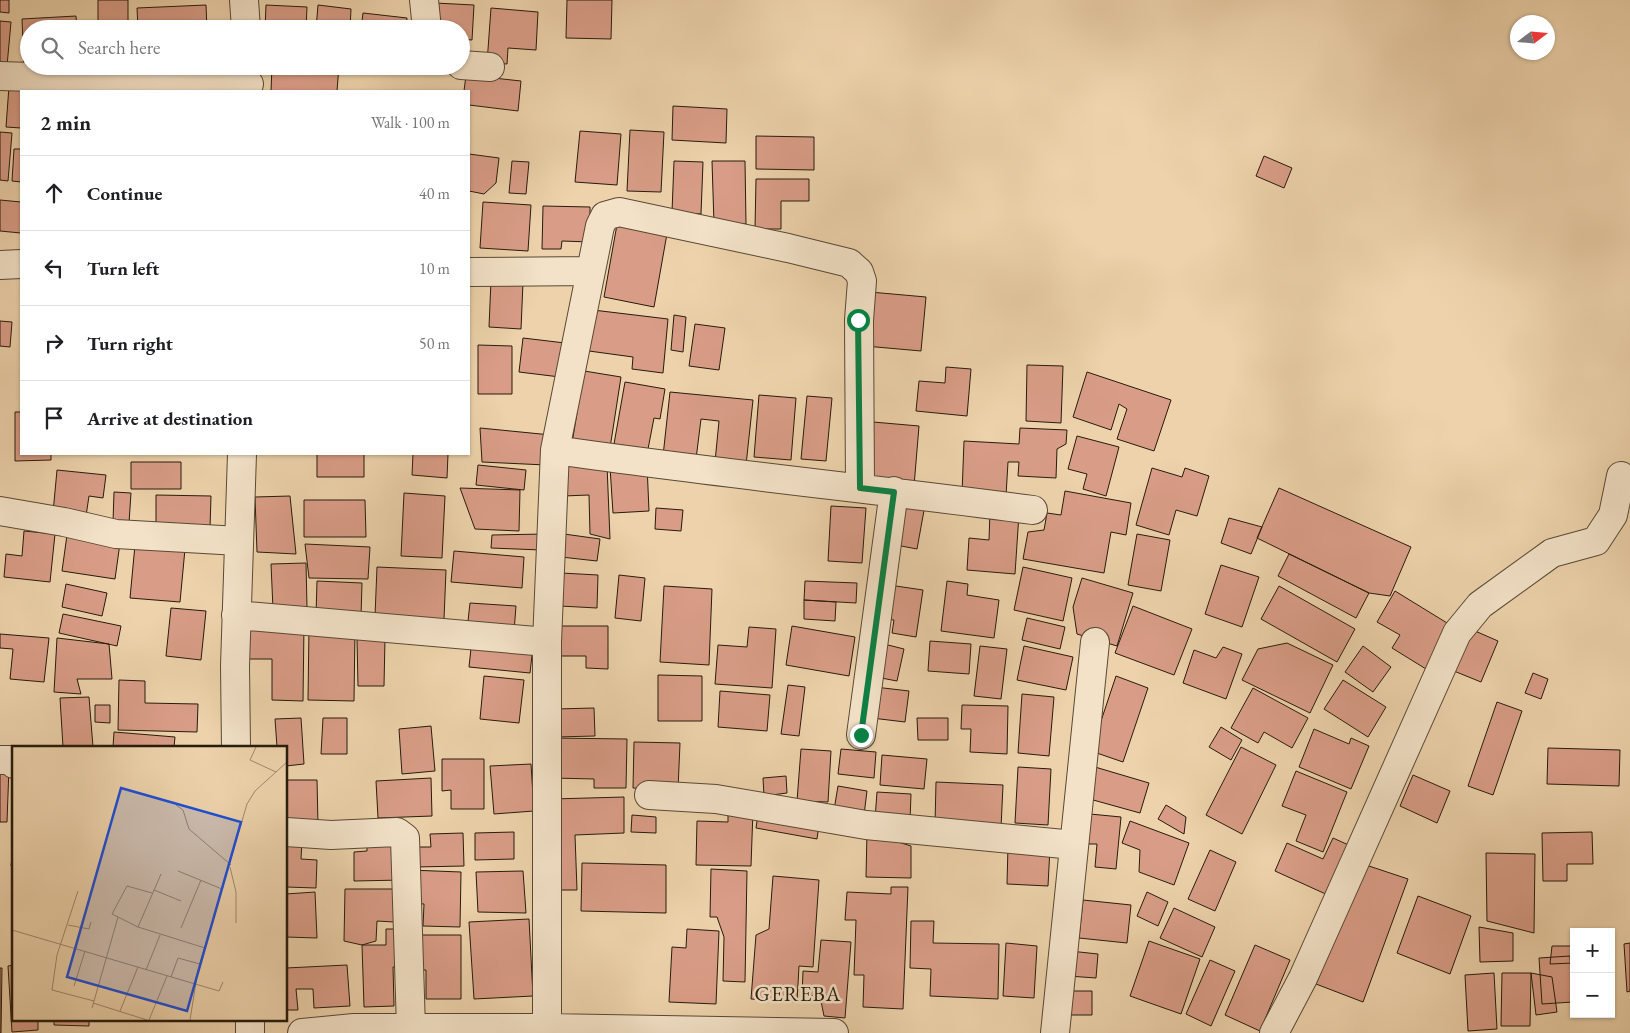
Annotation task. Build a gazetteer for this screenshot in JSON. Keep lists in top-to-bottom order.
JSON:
{
  "districts": ["GEREBA"],
  "north": "right",
  "page": {
    "search": "Search here",
    "heading": ["2 min", "Walk · 100 m"],
    "list": [
      ["Continue", "40 m"],
      ["Turn left", "10 m"],
      ["Turn right", "50 m"],
      "Arrive at destination"
    ],
    "map_buttons": ["+", "−"]
  }
}
